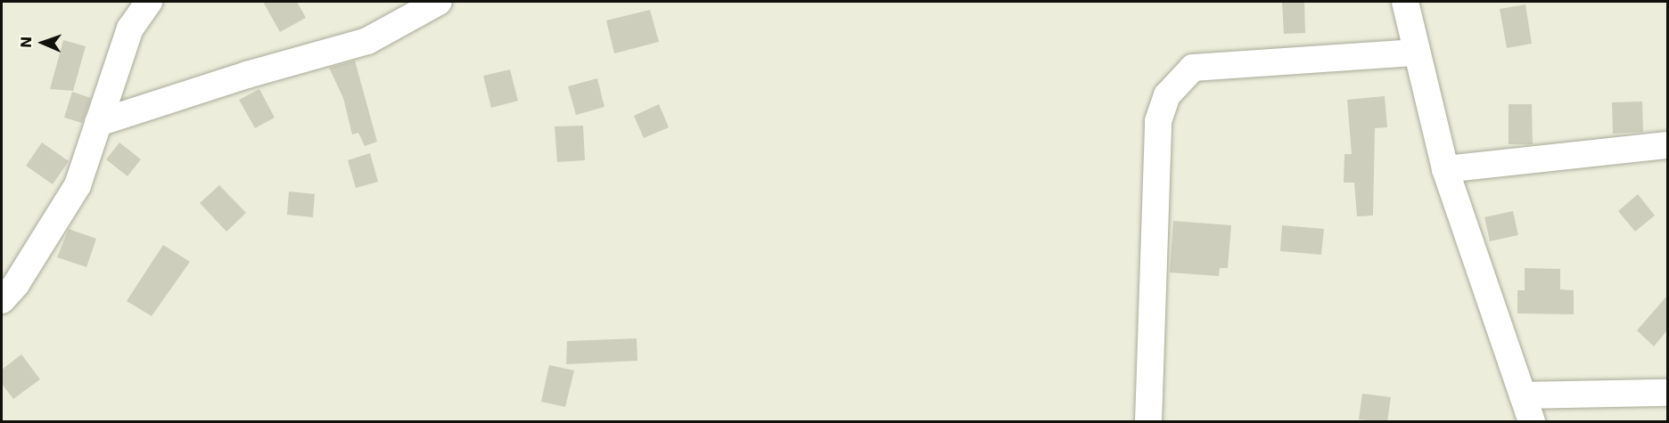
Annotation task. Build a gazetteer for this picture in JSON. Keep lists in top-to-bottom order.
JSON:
{
  "north": "left"
}
